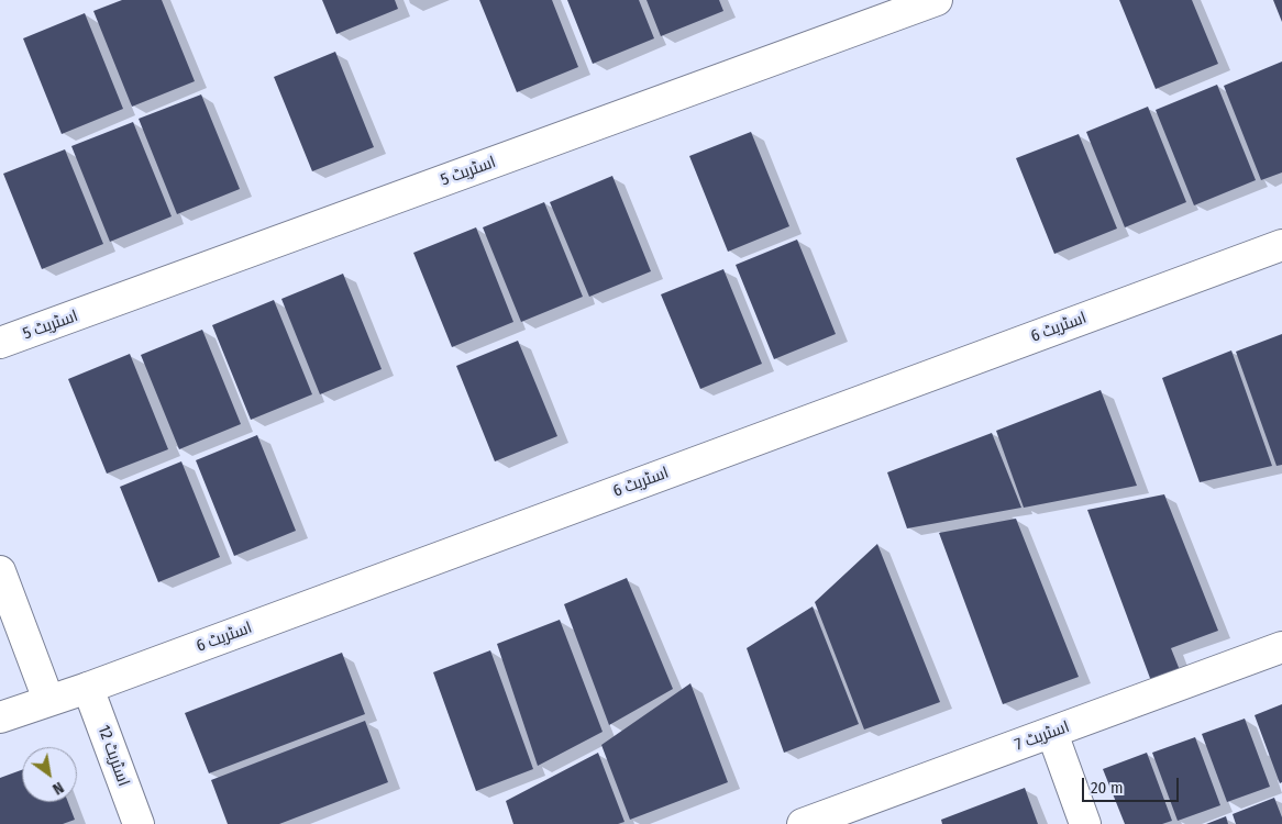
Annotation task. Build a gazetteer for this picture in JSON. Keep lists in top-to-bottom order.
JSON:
{
  "streets": {
    "street": [
      "اسٹریٹ 5",
      "اسٹریٹ 6",
      "اسٹریٹ 7",
      "اسٹریٹ 12"
    ]
  },
  "crossings": [
    ["اسٹریٹ 6", "اسٹریٹ 12"]
  ],
  "scale_bar": "20 m",
  "north": "bottom right"
}
